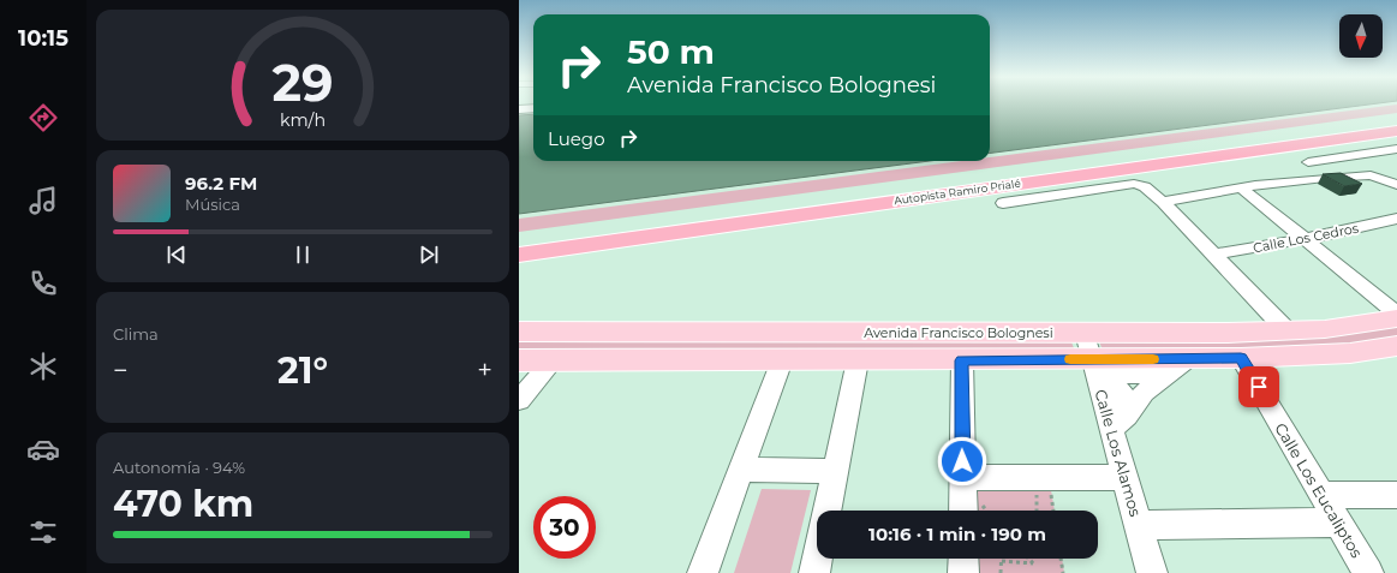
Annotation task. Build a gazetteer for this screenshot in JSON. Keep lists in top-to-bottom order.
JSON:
{
  "streets": {
    "highway": ["Autopista Ramiro Prialé"],
    "main road": ["Avenida Francisco Bolognesi"],
    "street": ["Calle Los Cedros", "Calle Los Alamos", "Calle Los Eucaliptos"]
  },
  "crossings": [
    ["Avenida Francisco Bolognesi", "Calle Los Alamos"],
    ["Avenida Francisco Bolognesi", "Calle Los Eucaliptos"]
  ],
  "north": "bottom",
  "page": {
    "tabs": "10:15",
    "turn": ["50 m", "Avenida Francisco Bolognesi"],
    "then": "Luego",
    "song": ["96.2 FM", "Música"],
    "tile": [
      "Clima",
      ["Autonomía · 94%", "470 km"]
    ],
    "heat": ["−", "21°", "+"],
    "limit": "30",
    "trip": "10:16 · 1 min · 190 m",
    "gauge": ["29", "km/h"]
  }
}
